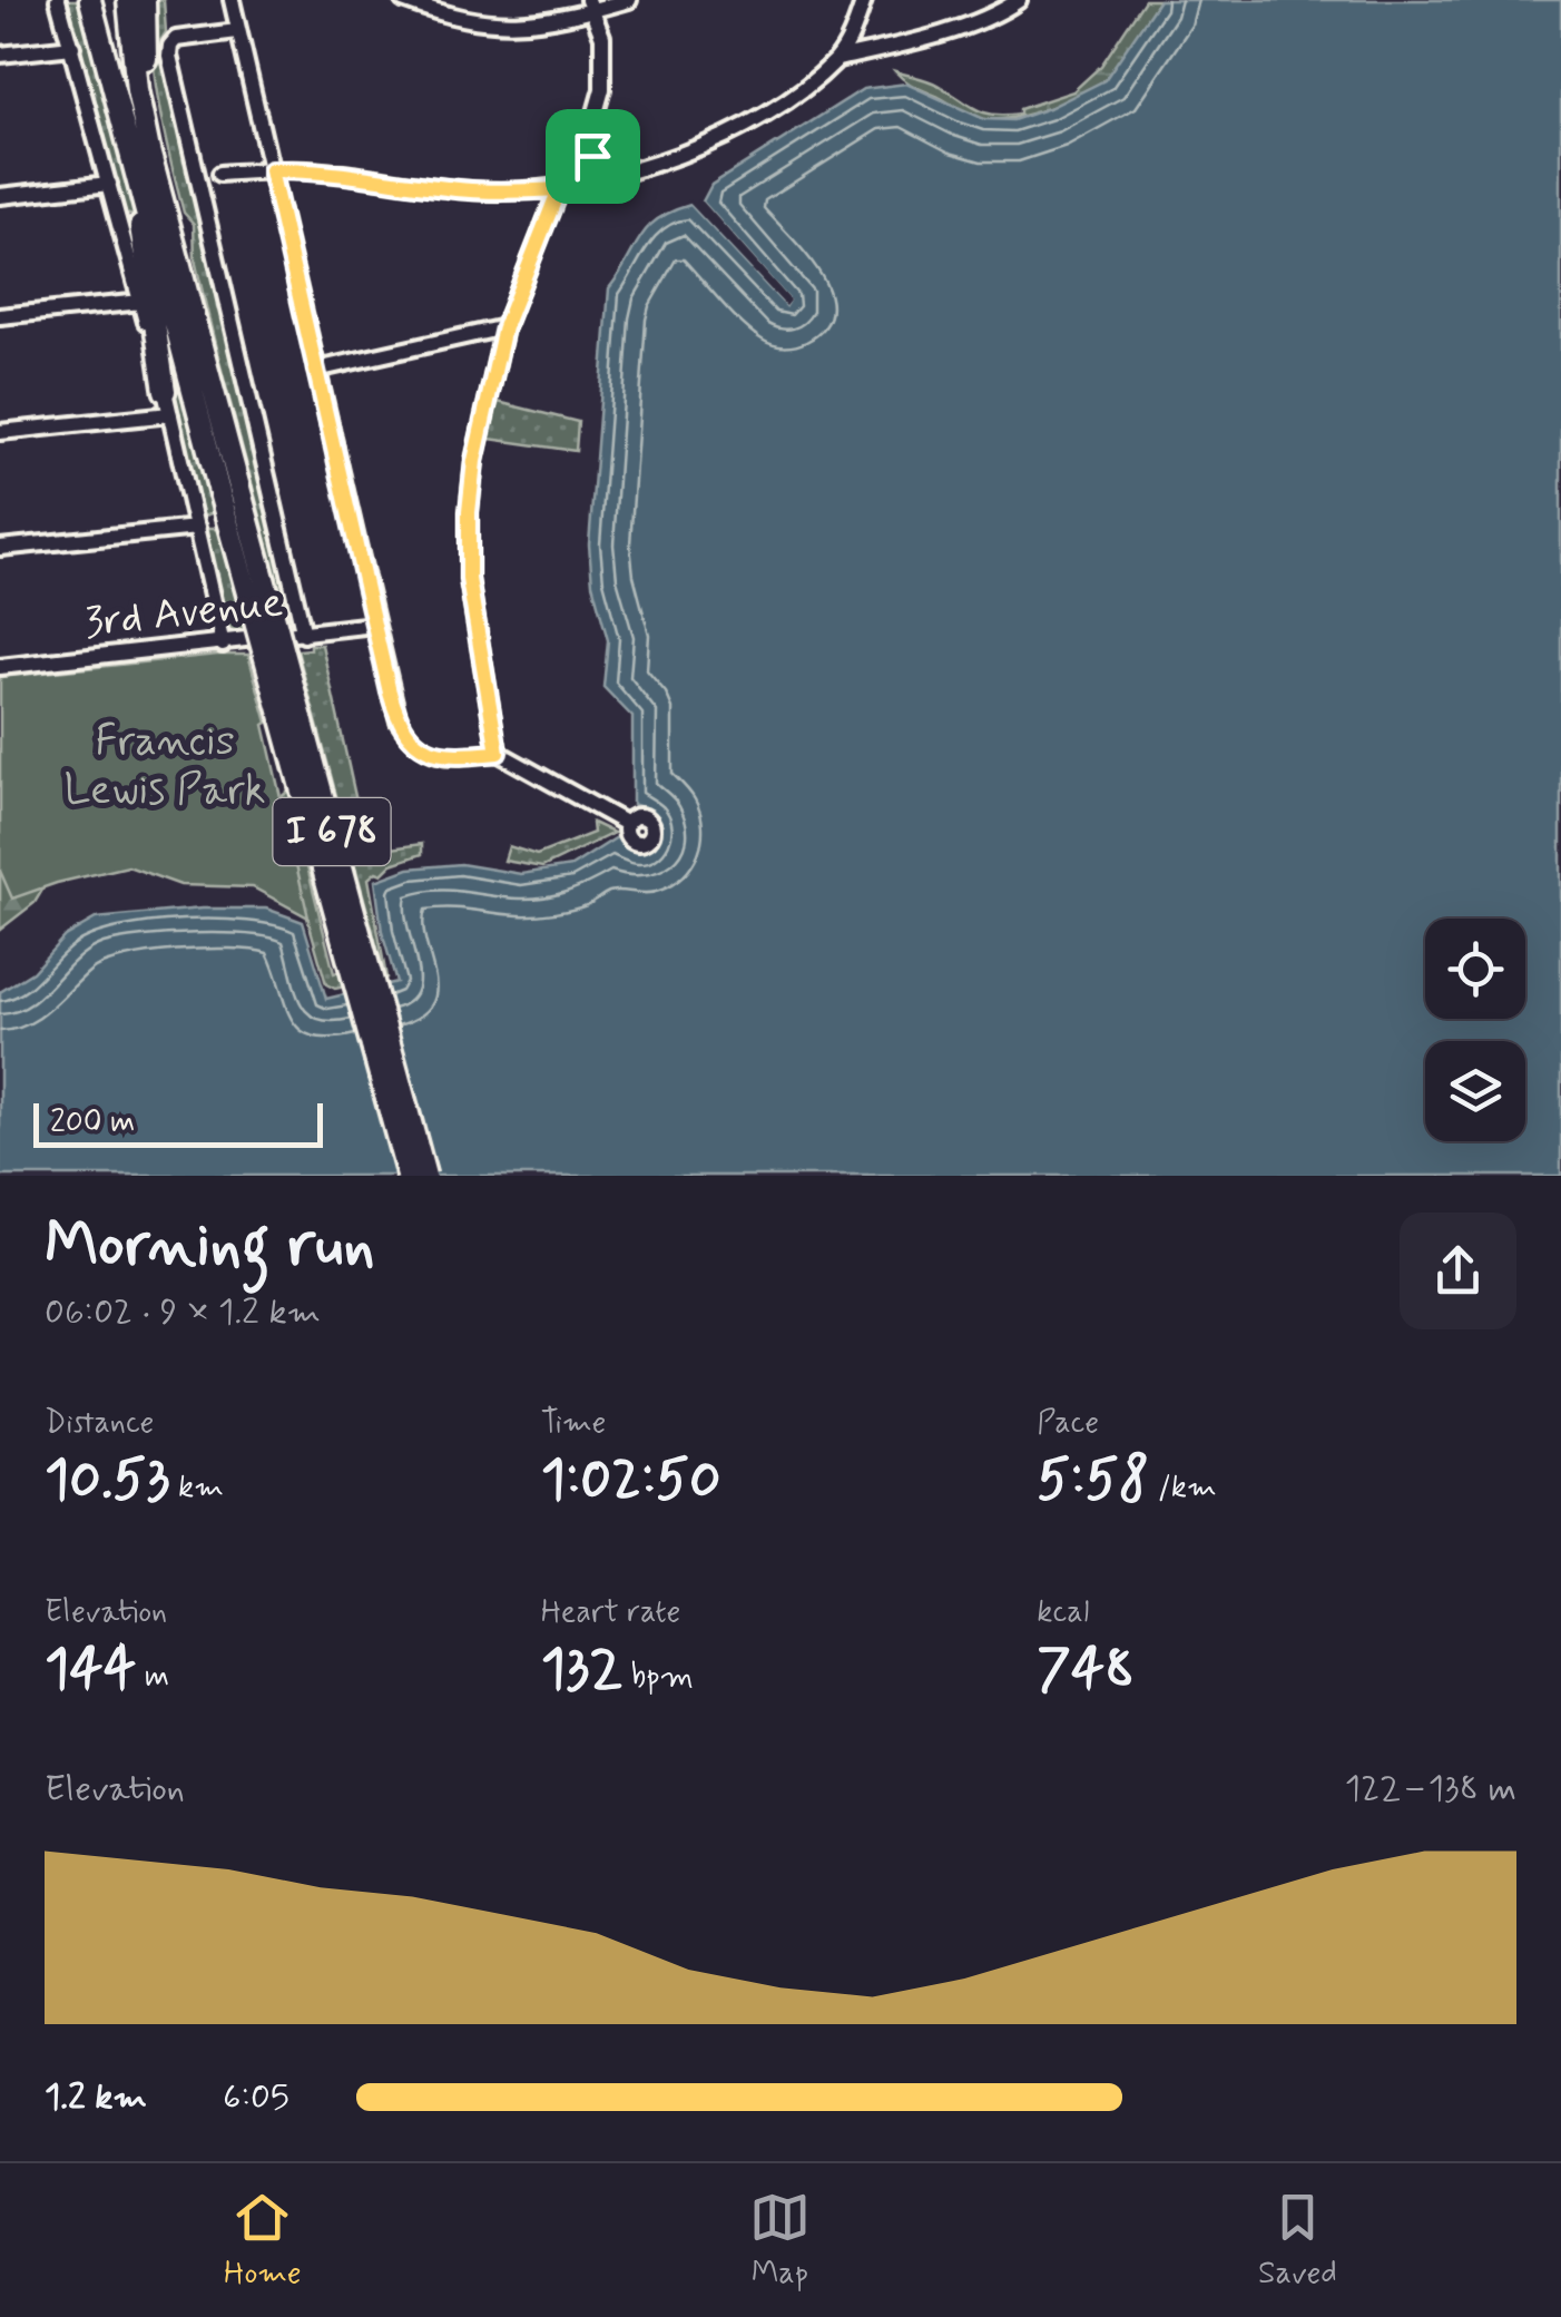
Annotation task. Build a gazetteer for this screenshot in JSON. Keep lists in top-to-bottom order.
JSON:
{
  "streets": {
    "highway": ["I 678"],
    "street": ["3rd Avenue"]
  },
  "parks": ["Francis Lewis Park"],
  "scale_bar": "200 m",
  "page": {
    "scale": "200 m",
    "heading": ["Morning run", "06:02 · 9 × 1.2 km"],
    "stats": [
      ["Distance", "10.53 km"],
      ["Time", "1:02:50"],
      ["Pace", "5:58 /km"],
      ["Elevation", "144 m"],
      ["Heart rate", "132 bpm"],
      ["kcal", "748"]
    ],
    "chart": ["Elevation", "122–138 m"],
    "list": [
      {
        "name": "1.2 km",
        "note": "6:05"
      }
    ],
    "tabs": ["Home", "Map", "Saved"]
  }
}
